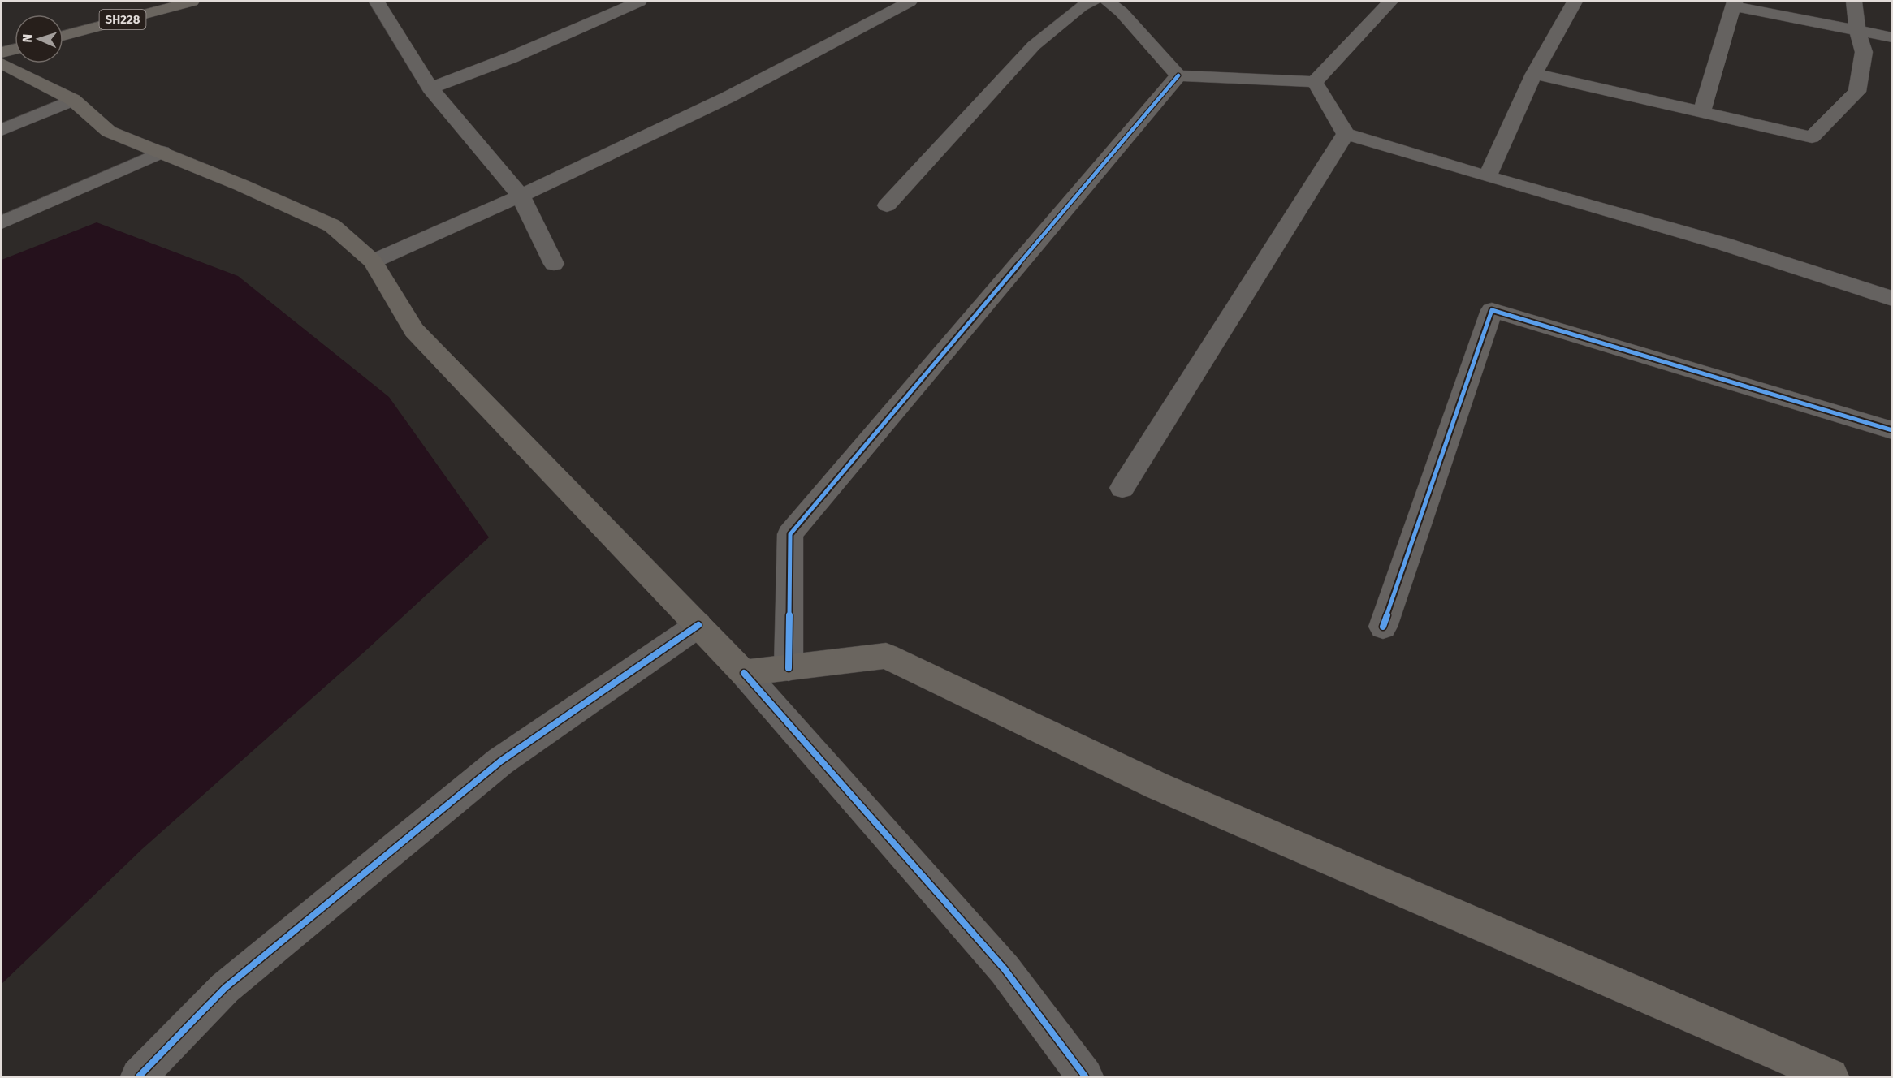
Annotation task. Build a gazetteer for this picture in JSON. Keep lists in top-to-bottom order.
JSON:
{
  "streets": {
    "main road": ["SH228"]
  },
  "north": "left"
}
